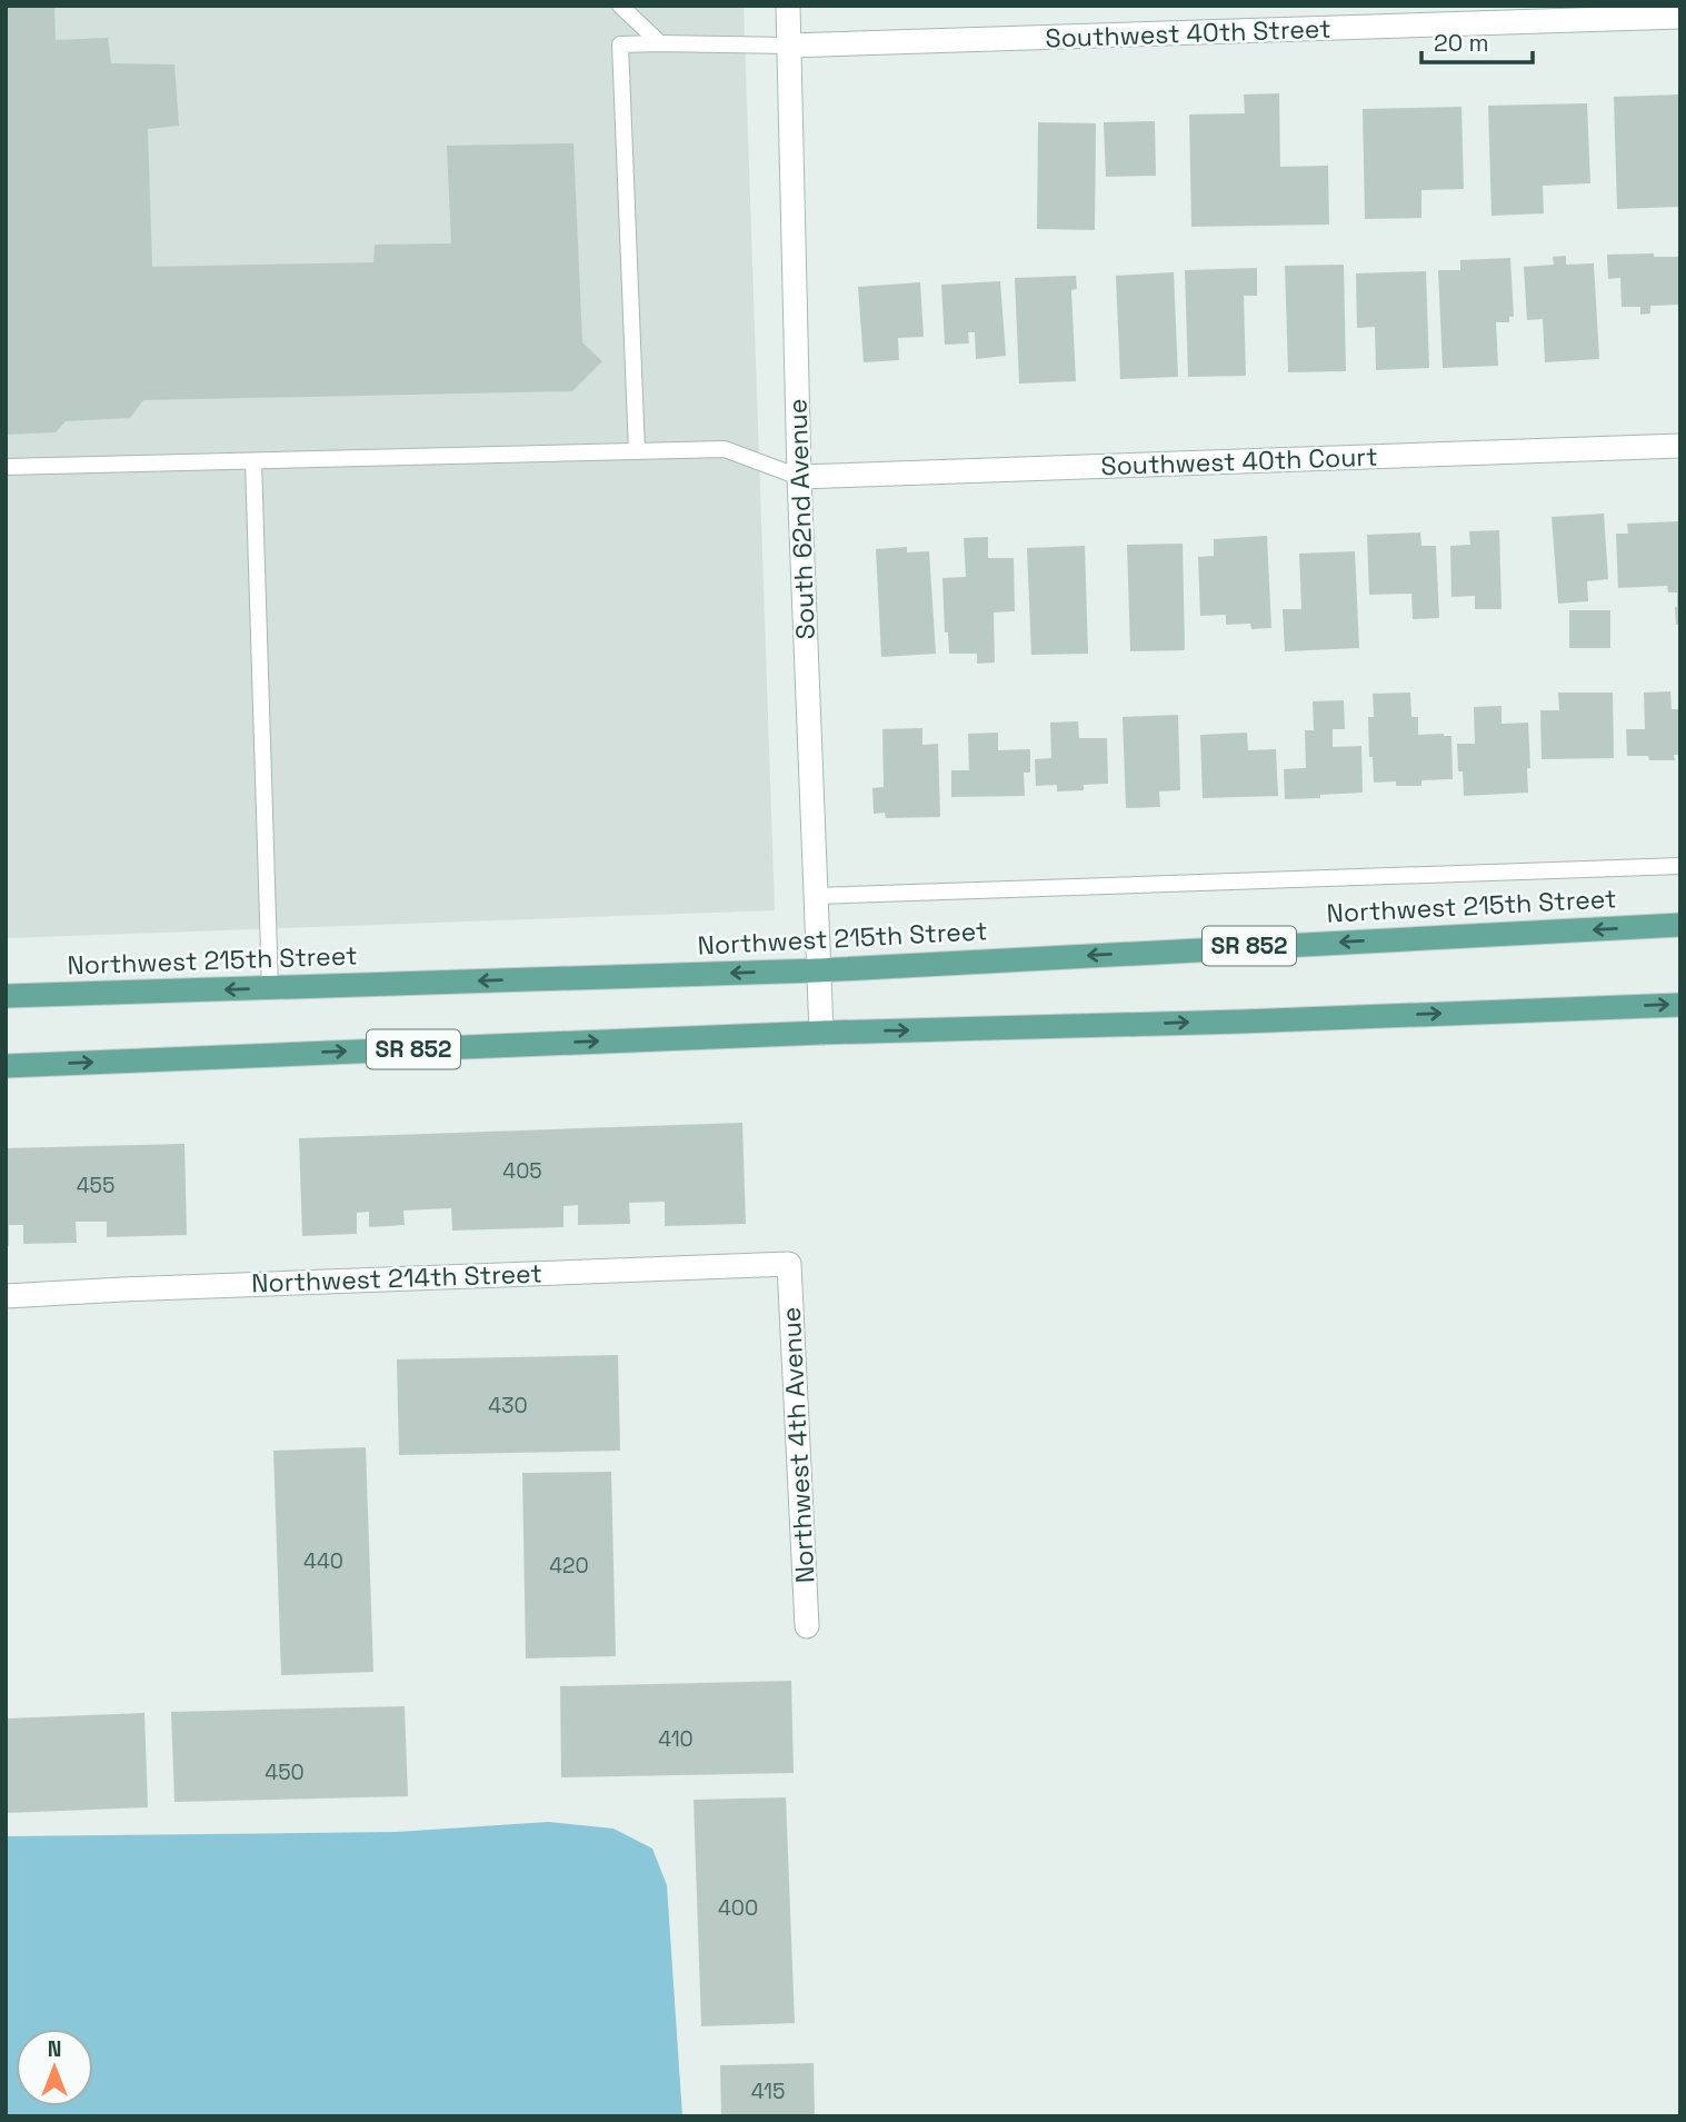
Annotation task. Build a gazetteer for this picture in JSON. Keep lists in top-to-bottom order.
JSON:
{
  "streets": {
    "main road": ["Northwest 215th Street", "SR 852"],
    "street": [
      "Southwest 40th Street",
      "Southwest 40th Court",
      "South 62nd Avenue",
      "Northwest 214th Street",
      "Northwest 4th Avenue"
    ]
  },
  "crossings": [
    ["Southwest 40th Street", "South 62nd Avenue"],
    ["Southwest 40th Court", "South 62nd Avenue"],
    ["South 62nd Avenue", "Northwest 215th Street"],
    ["South 62nd Avenue", "SR 852"],
    ["Northwest 214th Street", "Northwest 4th Avenue"]
  ],
  "house_numbers": [
    "405",
    "455",
    "430",
    "440",
    "420",
    "410",
    "450",
    "400",
    "415"
  ],
  "scale_bar": "20 m",
  "north": "top"
}
